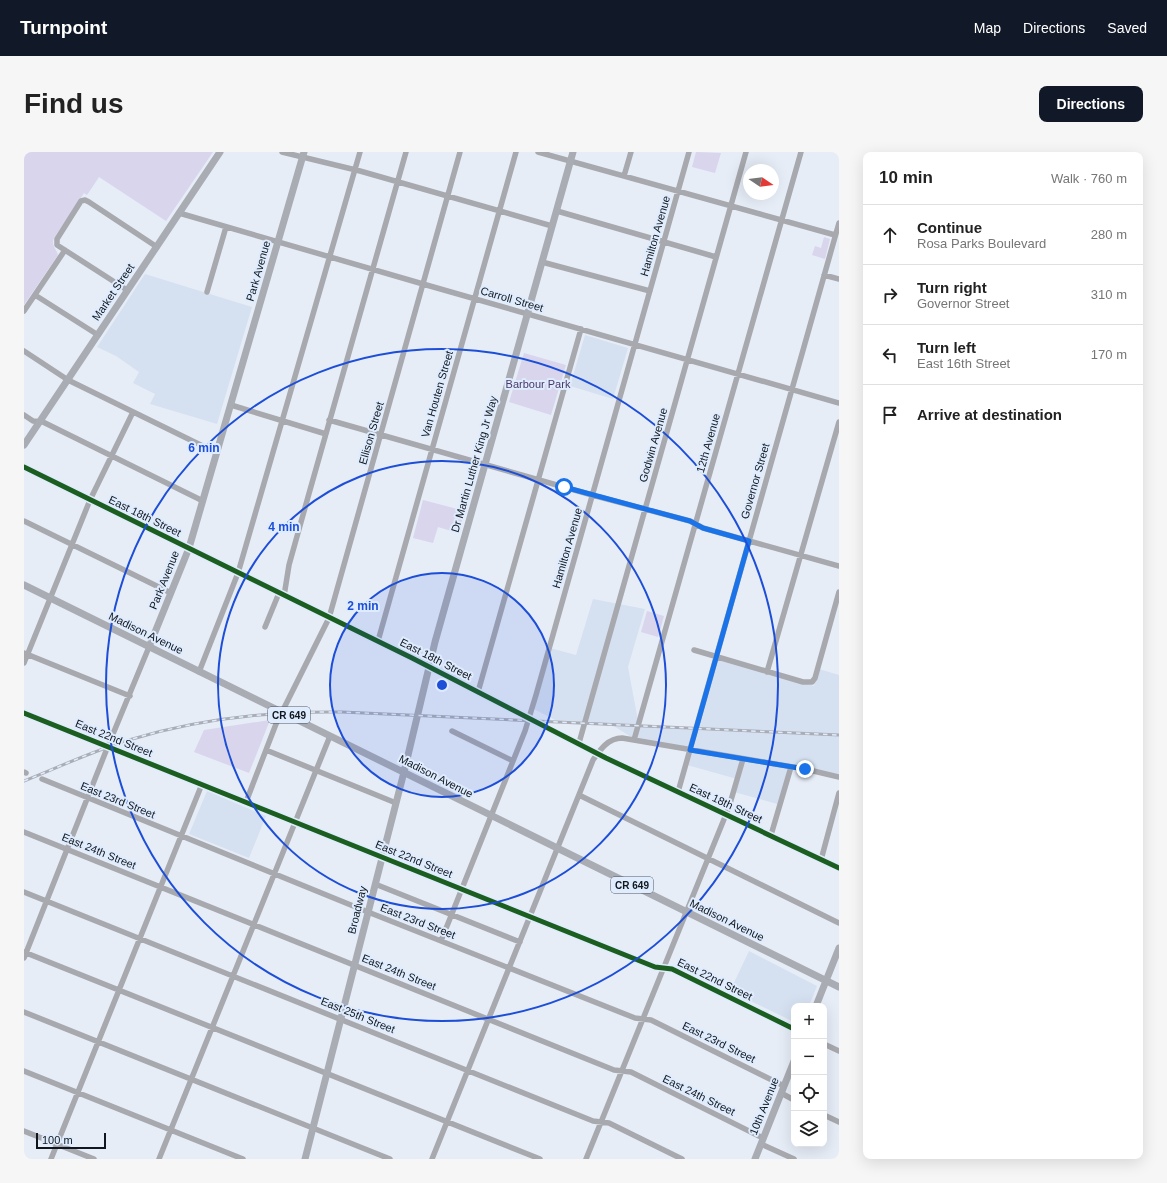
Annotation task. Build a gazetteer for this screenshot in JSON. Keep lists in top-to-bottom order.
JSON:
{
  "streets": {
    "main road": [
      "Park Avenue",
      "Market Street",
      "Dr Martin Luther King Jr Way",
      "Madison Avenue",
      "CR 649",
      "Broadway",
      "10th Avenue"
    ],
    "street": [
      "Hamilton Avenue",
      "Carroll Street",
      "Van Houten Street",
      "Ellison Street",
      "12th Avenue",
      "Godwin Avenue",
      "Governor Street",
      "East 18th Street",
      "East 22nd Street",
      "East 23rd Street",
      "East 24th Street",
      "East 25th Street"
    ]
  },
  "crossings": [
    ["Hamilton Avenue", "Carroll Street"],
    ["Hamilton Avenue", "East 18th Street"],
    ["Hamilton Avenue", "Madison Avenue"],
    ["Hamilton Avenue", "East 22nd Street"],
    ["Hamilton Avenue", "East 23rd Street"],
    ["Park Avenue", "Carroll Street"],
    ["Park Avenue", "East 18th Street"],
    ["Park Avenue", "Madison Avenue"],
    ["Park Avenue", "East 22nd Street"],
    ["Park Avenue", "East 23rd Street"],
    ["Park Avenue", "East 24th Street"],
    ["Park Avenue", "East 25th Street"],
    ["Market Street", "Carroll Street"],
    ["Carroll Street", "Van Houten Street"],
    ["Carroll Street", "Ellison Street"],
    ["Carroll Street", "12th Avenue"],
    ["Carroll Street", "Godwin Avenue"],
    ["Carroll Street", "Dr Martin Luther King Jr Way"],
    ["Carroll Street", "Governor Street"],
    ["Van Houten Street", "East 18th Street"],
    ["Ellison Street", "East 18th Street"],
    ["Ellison Street", "Madison Avenue"],
    ["Ellison Street", "East 22nd Street"],
    ["Godwin Avenue", "East 18th Street"],
    ["Dr Martin Luther King Jr Way", "East 18th Street"],
    ["Dr Martin Luther King Jr Way", "Broadway"],
    ["Governor Street", "East 18th Street"],
    ["East 18th Street", "Broadway"],
    ["Madison Avenue", "Broadway"],
    ["East 22nd Street", "Broadway"],
    ["East 23rd Street", "Broadway"],
    ["East 23rd Street", "10th Avenue"],
    ["East 24th Street", "Broadway"],
    ["East 24th Street", "10th Avenue"],
    ["Broadway", "East 25th Street"]
  ],
  "parks": ["Barbour Park"],
  "scale_bar": "100 m",
  "north": "right",
  "page": {
    "header": "Turnpoint",
    "nav": ["Map", "Directions", "Saved"],
    "buttons": "Directions",
    "title": "Find us",
    "heading": ["10 min", "Walk · 760 m"],
    "list": [
      ["Continue", "Rosa Parks Boulevard", "280 m"],
      ["Turn right", "Governor Street", "310 m"],
      ["Turn left", "East 16th Street", "170 m"],
      "Arrive at destination"
    ],
    "map_buttons": ["+", "−"],
    "scale": "100 m"
  },
  "rings": ["6 min", "4 min", "2 min"]
}
